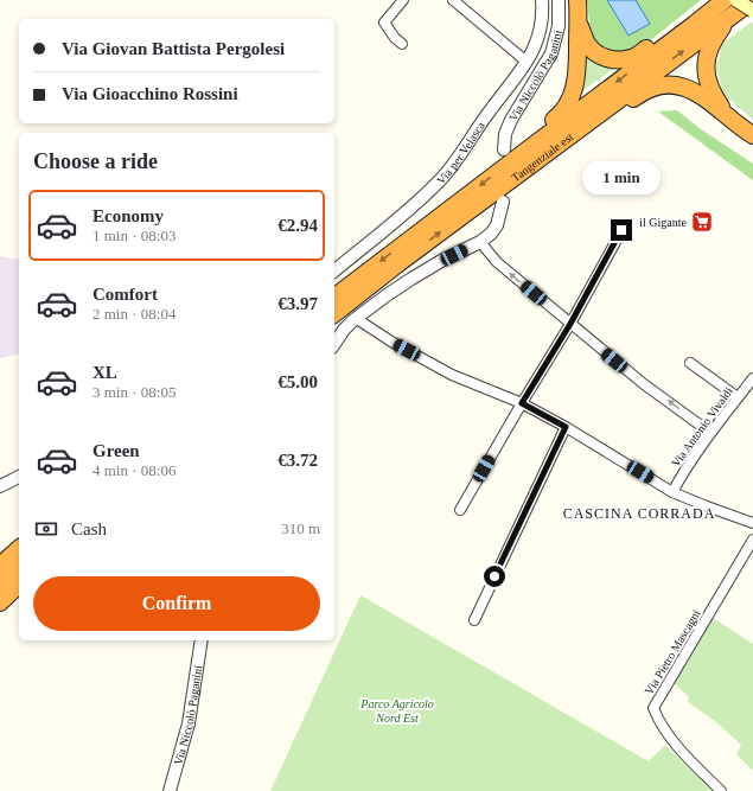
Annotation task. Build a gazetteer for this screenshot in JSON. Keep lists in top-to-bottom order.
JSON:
{
  "streets": {
    "highway": ["Tangenziale est"],
    "street": [
      "Via Niccolò Paganini",
      "Via per Velasca",
      "Via Antonio Vivaldi",
      "Via Pietro Mascagni"
    ]
  },
  "districts": ["CASCINA CORRADA"],
  "parks": ["Parco Agricolo Nord Est"],
  "places": {
    "supermarket": ["il Gigante"]
  },
  "page": {
    "banner": ["Via Giovan Battista Pergolesi", "Via Gioacchino Rossini"],
    "heading": "Choose a ride",
    "bubble": "1 min",
    "list": [
      {
        "name": "Economy",
        "note": "1 min · 08:03",
        "value": "€2.94"
      },
      {
        "name": "Comfort",
        "note": "2 min · 08:04",
        "value": "€3.97"
      },
      {
        "name": "XL",
        "note": "3 min · 08:05",
        "value": "€5.00"
      },
      {
        "name": "Green",
        "note": "4 min · 08:06",
        "value": "€3.72"
      }
    ],
    "pay": ["Cash", "310 m"],
    "buttons": "Confirm"
  }
}
